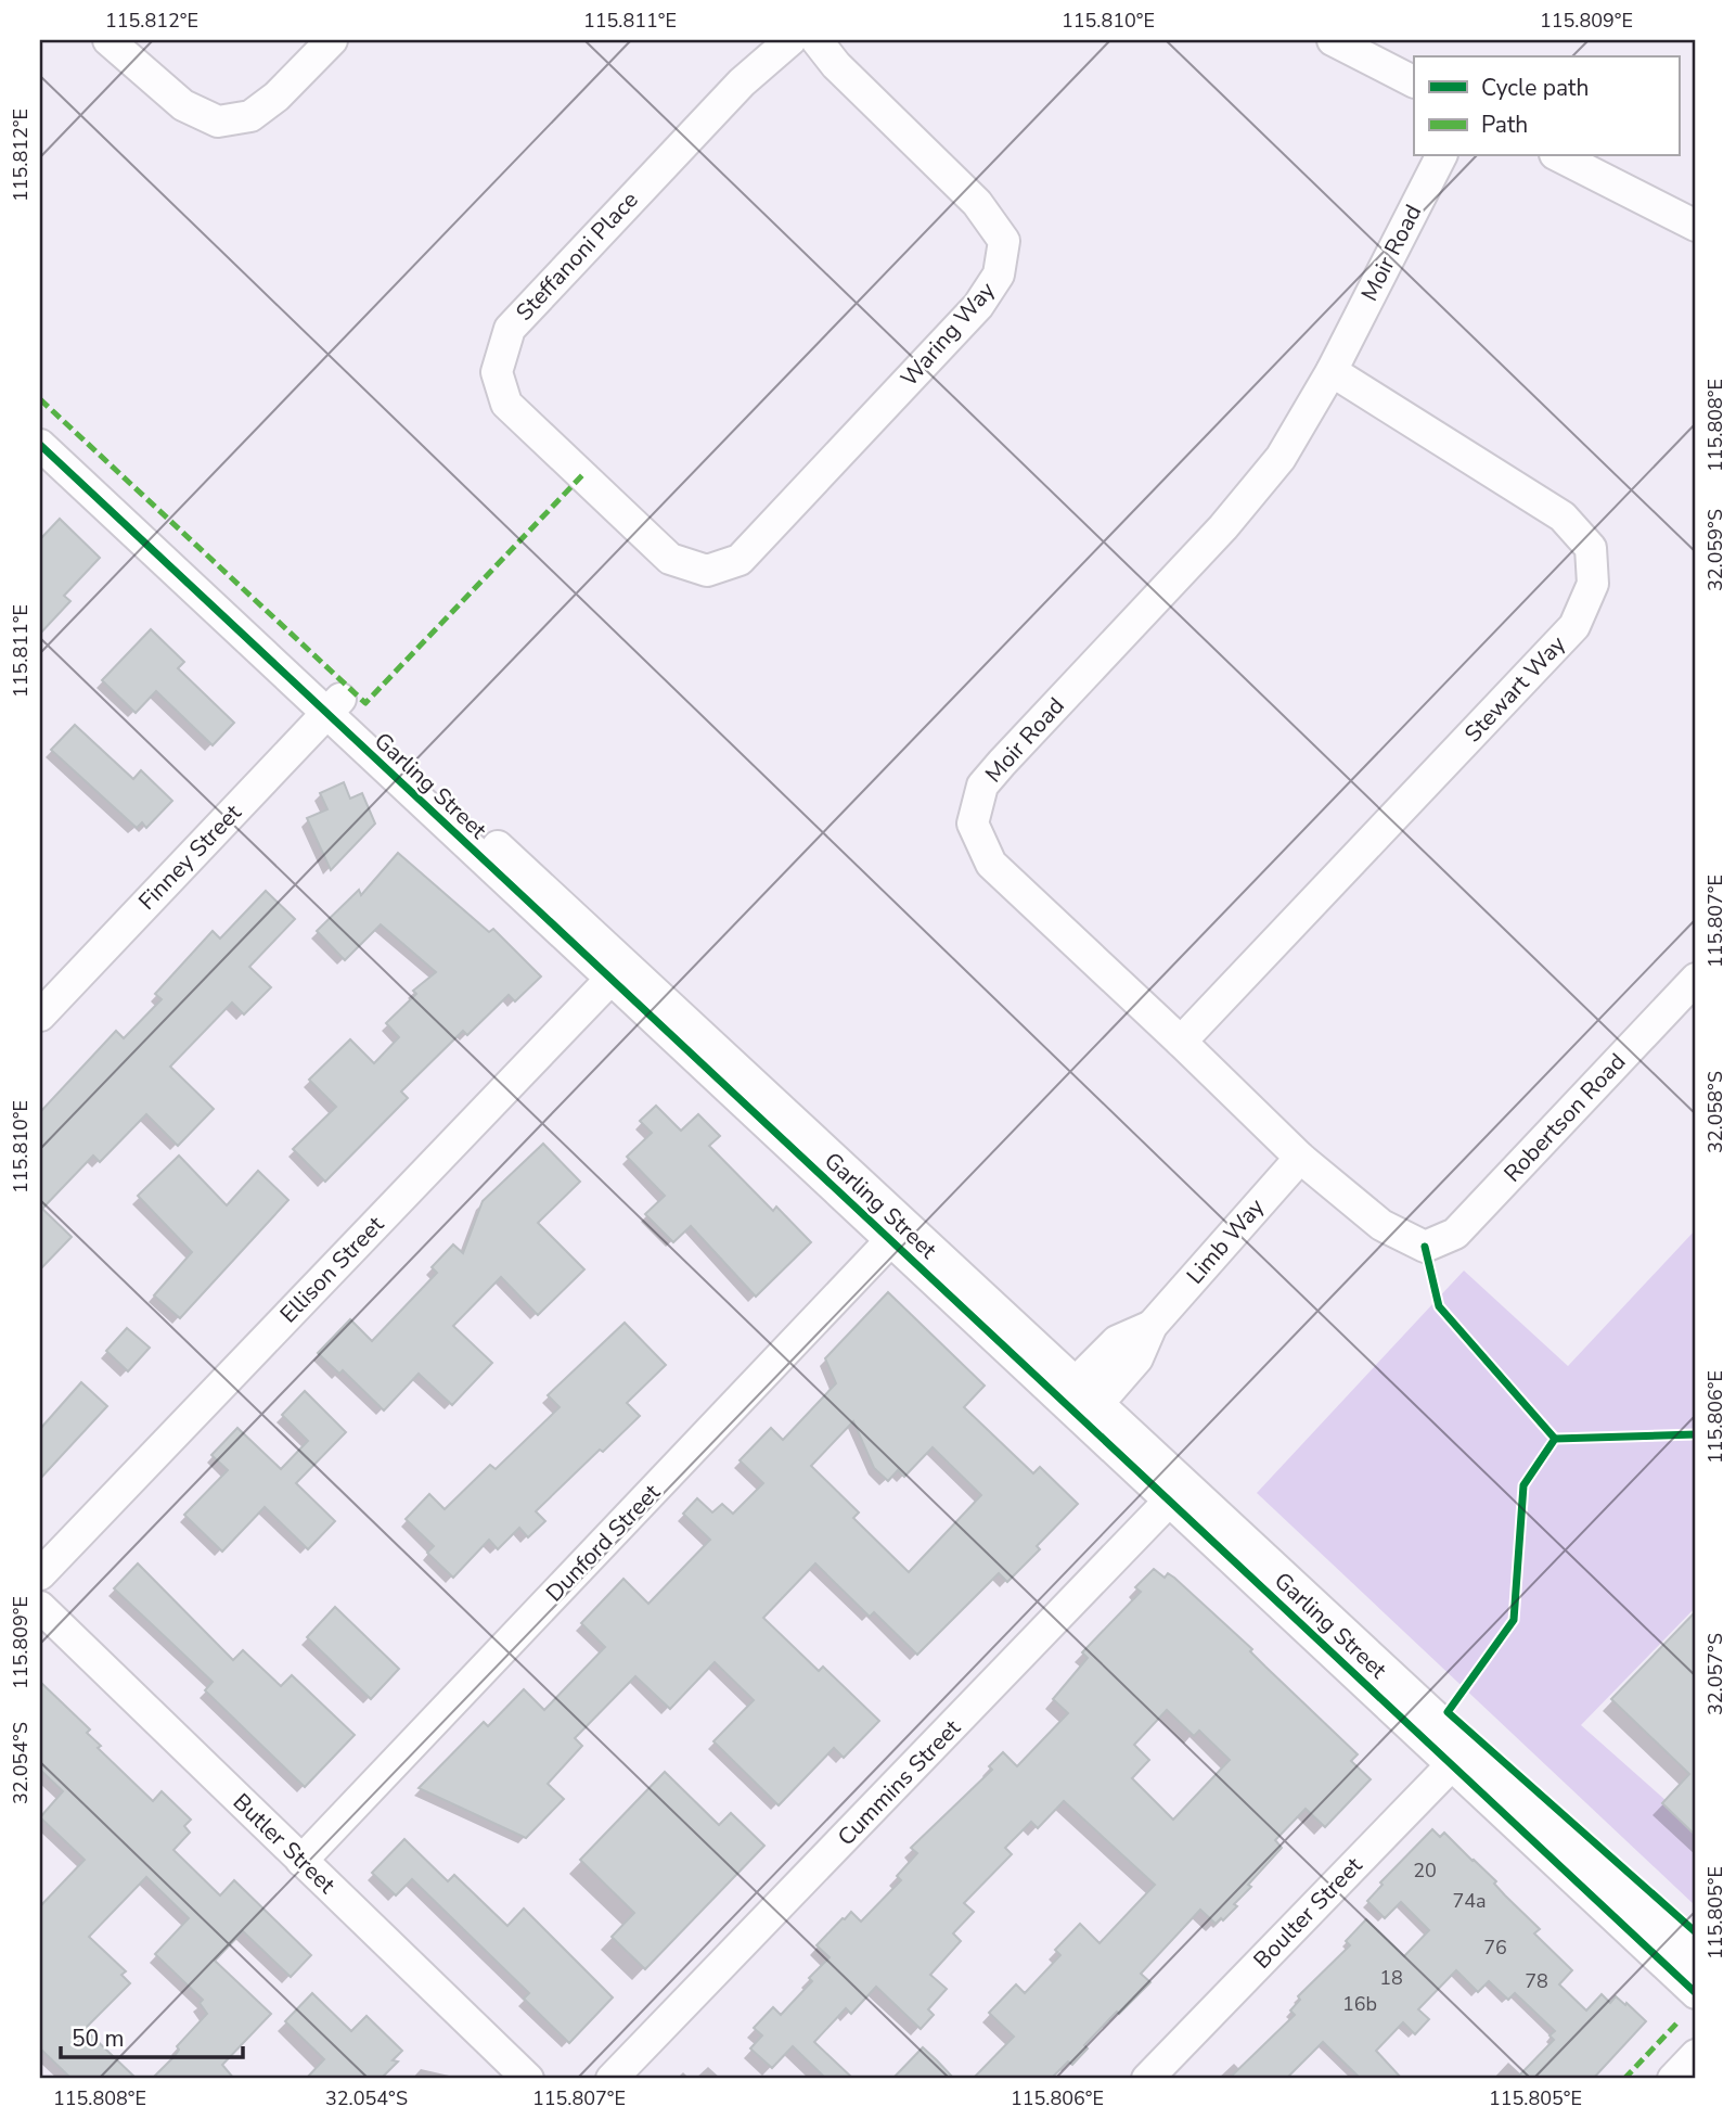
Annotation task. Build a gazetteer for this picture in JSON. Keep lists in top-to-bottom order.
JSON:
{
  "streets": {
    "street": [
      "Moir Road",
      "Steffanoni Place",
      "Waring Way",
      "Stewart Way",
      "Garling Street",
      "Finney Street",
      "Robertson Road",
      "Limb Way",
      "Ellison Street",
      "Dunford Street",
      "Cummins Street",
      "Butler Street",
      "Boulter Street"
    ]
  },
  "crossings": [
    ["Moir Road", "Stewart Way"],
    ["Moir Road", "Robertson Road"],
    ["Moir Road", "Limb Way"],
    ["Steffanoni Place", "Waring Way"],
    ["Garling Street", "Finney Street"],
    ["Garling Street", "Limb Way"],
    ["Garling Street", "Ellison Street"],
    ["Garling Street", "Dunford Street"],
    ["Garling Street", "Cummins Street"],
    ["Garling Street", "Boulter Street"],
    ["Dunford Street", "Butler Street"]
  ],
  "house_numbers": [
    "20",
    "74a",
    "76",
    "18",
    "78",
    "16b"
  ],
  "legend": ["Cycle path", "Path"],
  "scale_bar": "50 m",
  "coordinates": [
    "115.812°E",
    "115.811°E",
    "115.810°E",
    "115.809°E",
    "115.808°E",
    "32.059°S",
    "115.807°E",
    "32.058°S",
    "115.806°E",
    "32.057°S",
    "32.054°S",
    "115.805°E"
  ]
}
